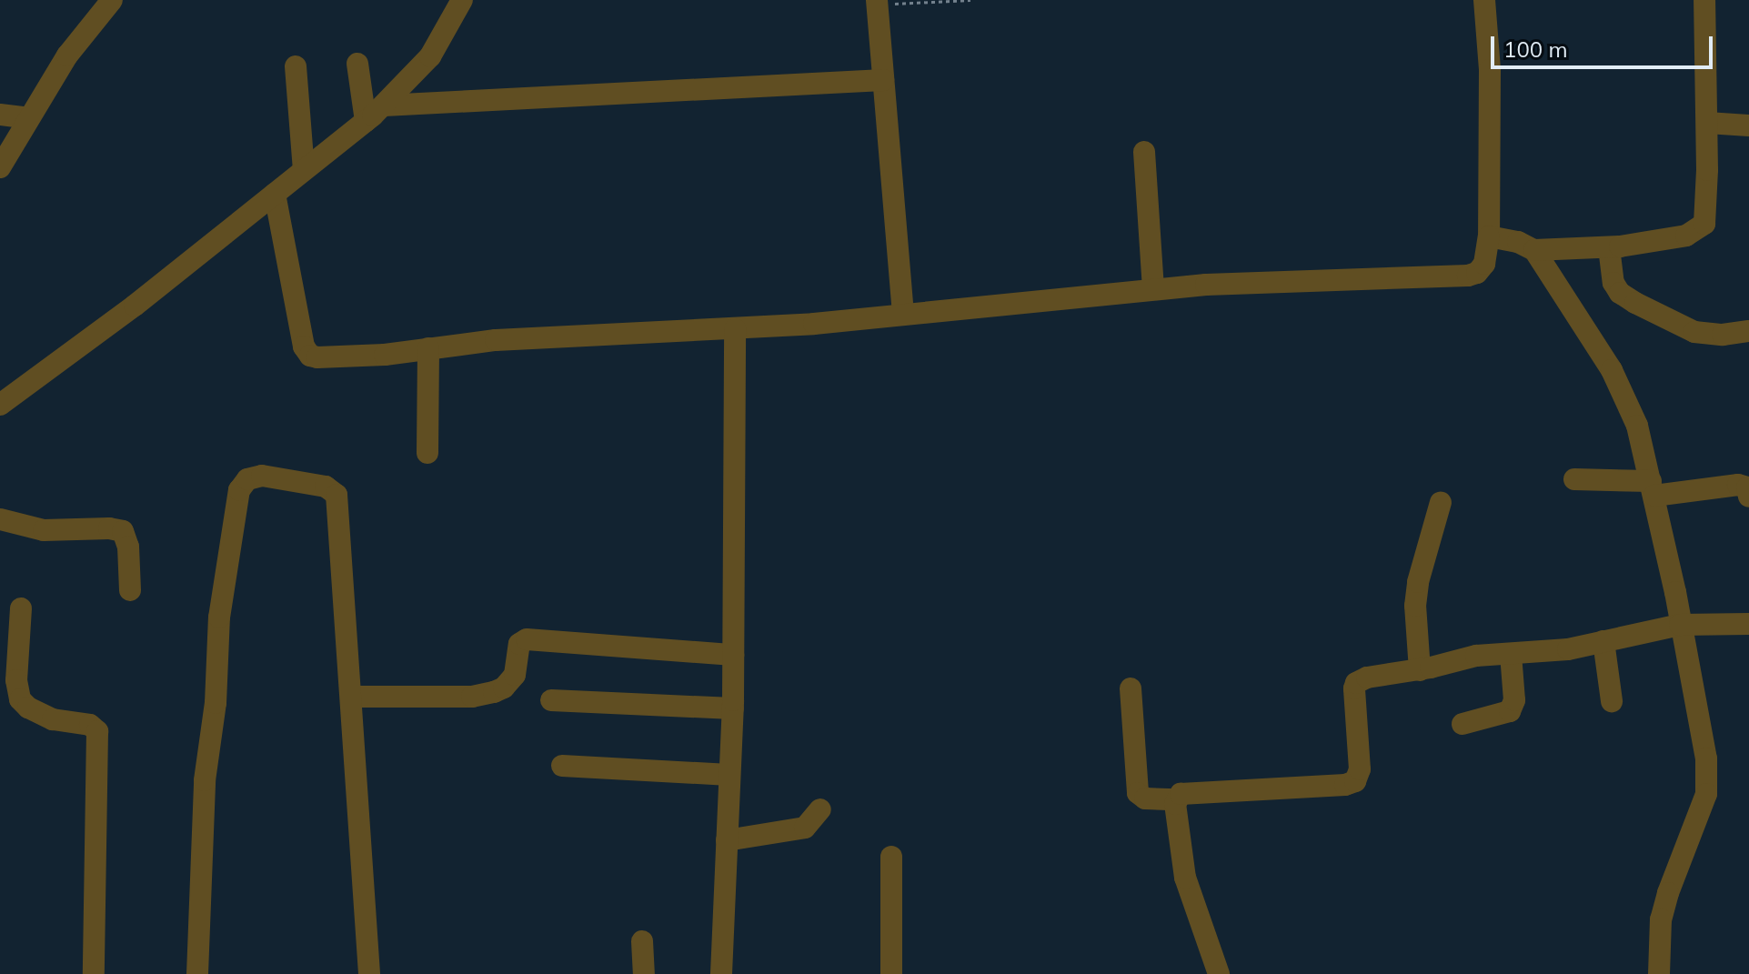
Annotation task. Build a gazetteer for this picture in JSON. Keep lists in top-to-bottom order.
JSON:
{
  "scale_bar": "100 m"
}
